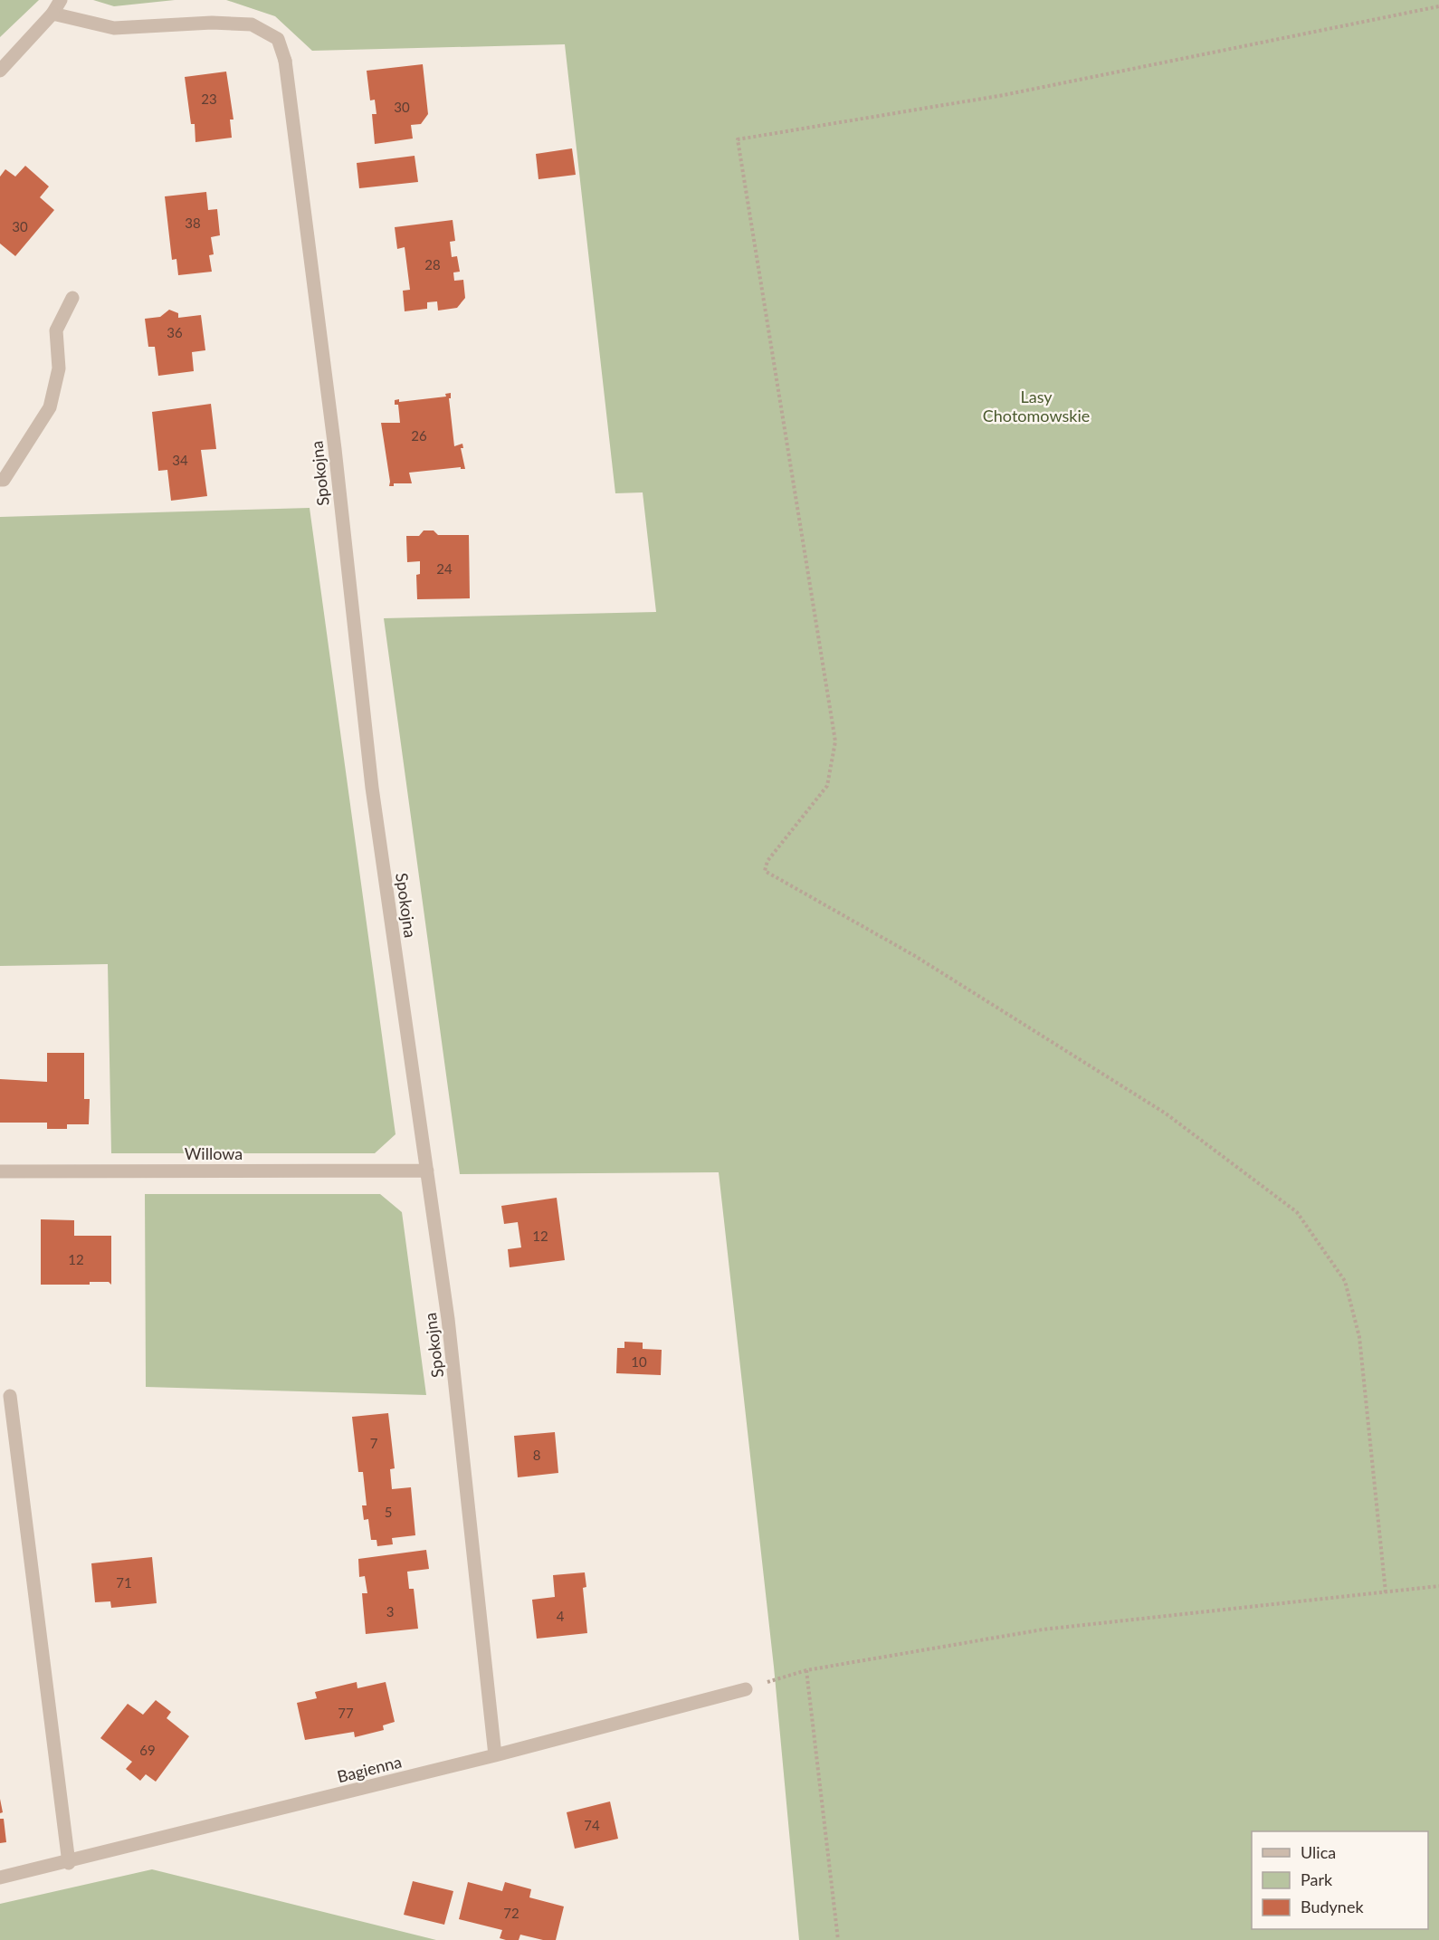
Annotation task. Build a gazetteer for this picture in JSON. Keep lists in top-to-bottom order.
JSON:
{
  "streets": {
    "street": ["Spokojna", "Willowa", "Bagienna"]
  },
  "crossings": [
    ["Spokojna", "Willowa"],
    ["Spokojna", "Bagienna"]
  ],
  "parks": ["Lasy Chotomowskie"],
  "house_numbers": [
    "23",
    "30",
    "38",
    "30",
    "28",
    "36",
    "26",
    "34",
    "24",
    "12",
    "12",
    "10",
    "7",
    "8",
    "5",
    "71",
    "3",
    "4",
    "77",
    "69",
    "74",
    "72"
  ],
  "legend": ["Ulica", "Park", "Budynek"]
}
